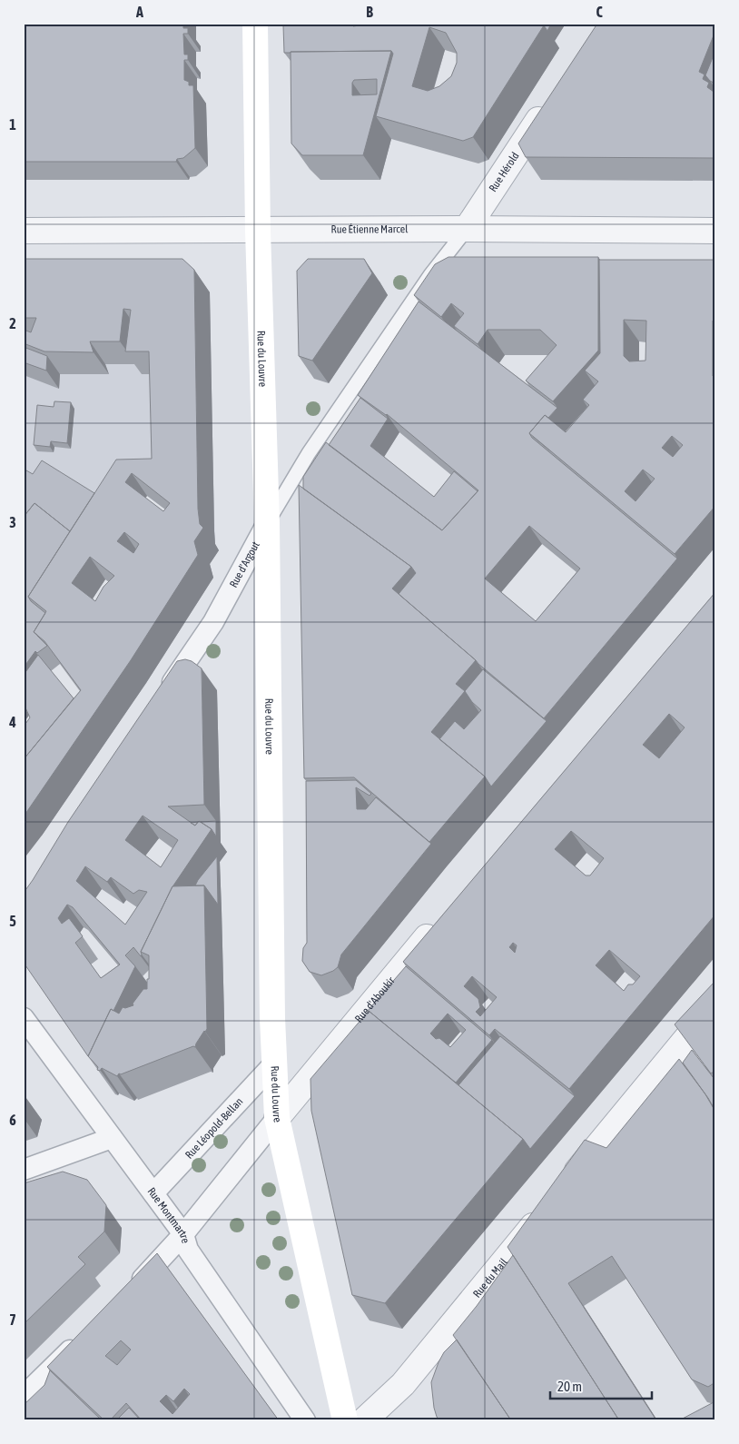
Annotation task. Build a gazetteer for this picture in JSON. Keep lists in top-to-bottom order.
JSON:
{
  "streets": {
    "main road": ["Rue du Louvre"],
    "street": [
      "Rue Hérold",
      "Rue Étienne Marcel",
      "Rue d'Argout",
      "Rue d'Aboukir",
      "Rue Léopold-Bellan",
      "Rue Montmartre",
      "Rue du Mail"
    ]
  },
  "crossings": [
    ["Rue Hérold", "Rue Étienne Marcel"],
    ["Rue Hérold", "Rue d'Argout"],
    ["Rue Étienne Marcel", "Rue du Louvre"],
    ["Rue Étienne Marcel", "Rue d'Argout"],
    ["Rue du Louvre", "Rue d'Argout"],
    ["Rue du Louvre", "Rue d'Aboukir"],
    ["Rue du Louvre", "Rue Léopold-Bellan"],
    ["Rue d'Aboukir", "Rue Montmartre"],
    ["Rue Léopold-Bellan", "Rue Montmartre"]
  ],
  "scale_bar": "20 m",
  "grid": {
    "columns": ["A", "B", "C"],
    "rows": [
      "1",
      "2",
      "3",
      "4",
      "5",
      "6",
      "7"
    ]
  }
}
